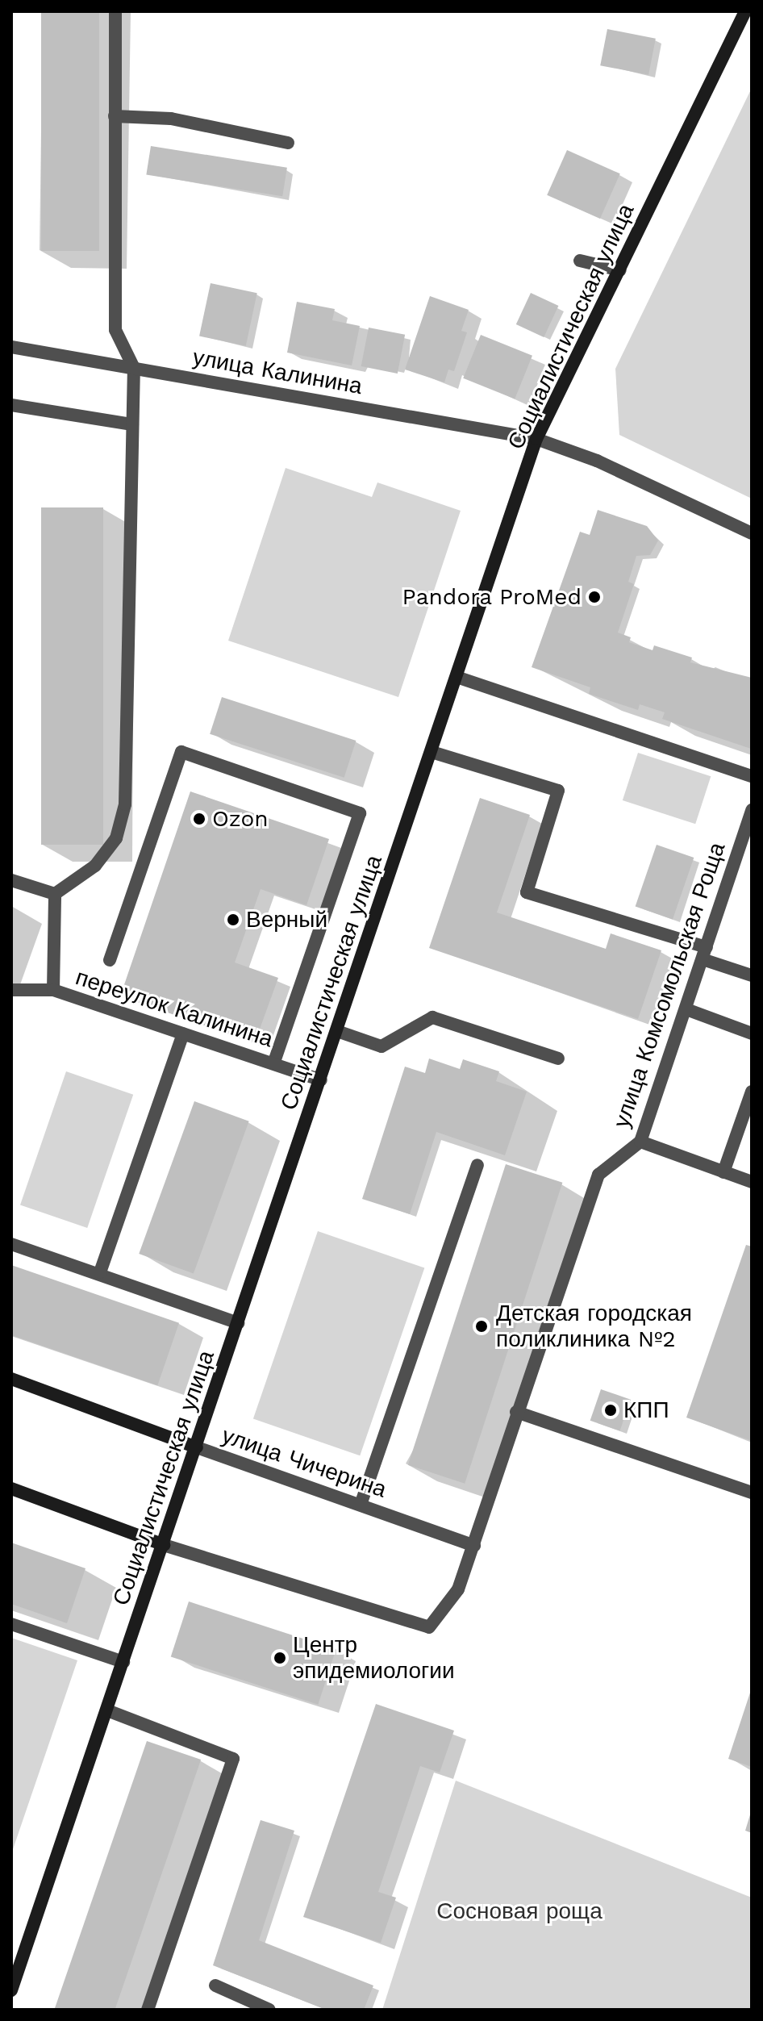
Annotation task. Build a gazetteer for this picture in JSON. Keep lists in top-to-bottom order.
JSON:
{
  "streets": {
    "street": [
      "Социалистическая улица",
      "улица Калинина",
      "улица Комсомольская Роща",
      "переулок Калинина",
      "улица Чичерина"
    ]
  },
  "crossings": [
    ["Социалистическая улица", "улица Калинина"],
    ["Социалистическая улица", "улица Комсомольская Роща"],
    ["Социалистическая улица", "переулок Калинина"],
    ["Социалистическая улица", "улица Чичерина"],
    ["улица Комсомольская Роща", "улица Чичерина"]
  ],
  "parks": ["Сосновая роща"],
  "places": [
    "Pandora ProMed",
    "Ozon",
    "Верный",
    "Детская городская поликлиника №2",
    "КПП",
    "Центр эпидемиологии"
  ]
}
